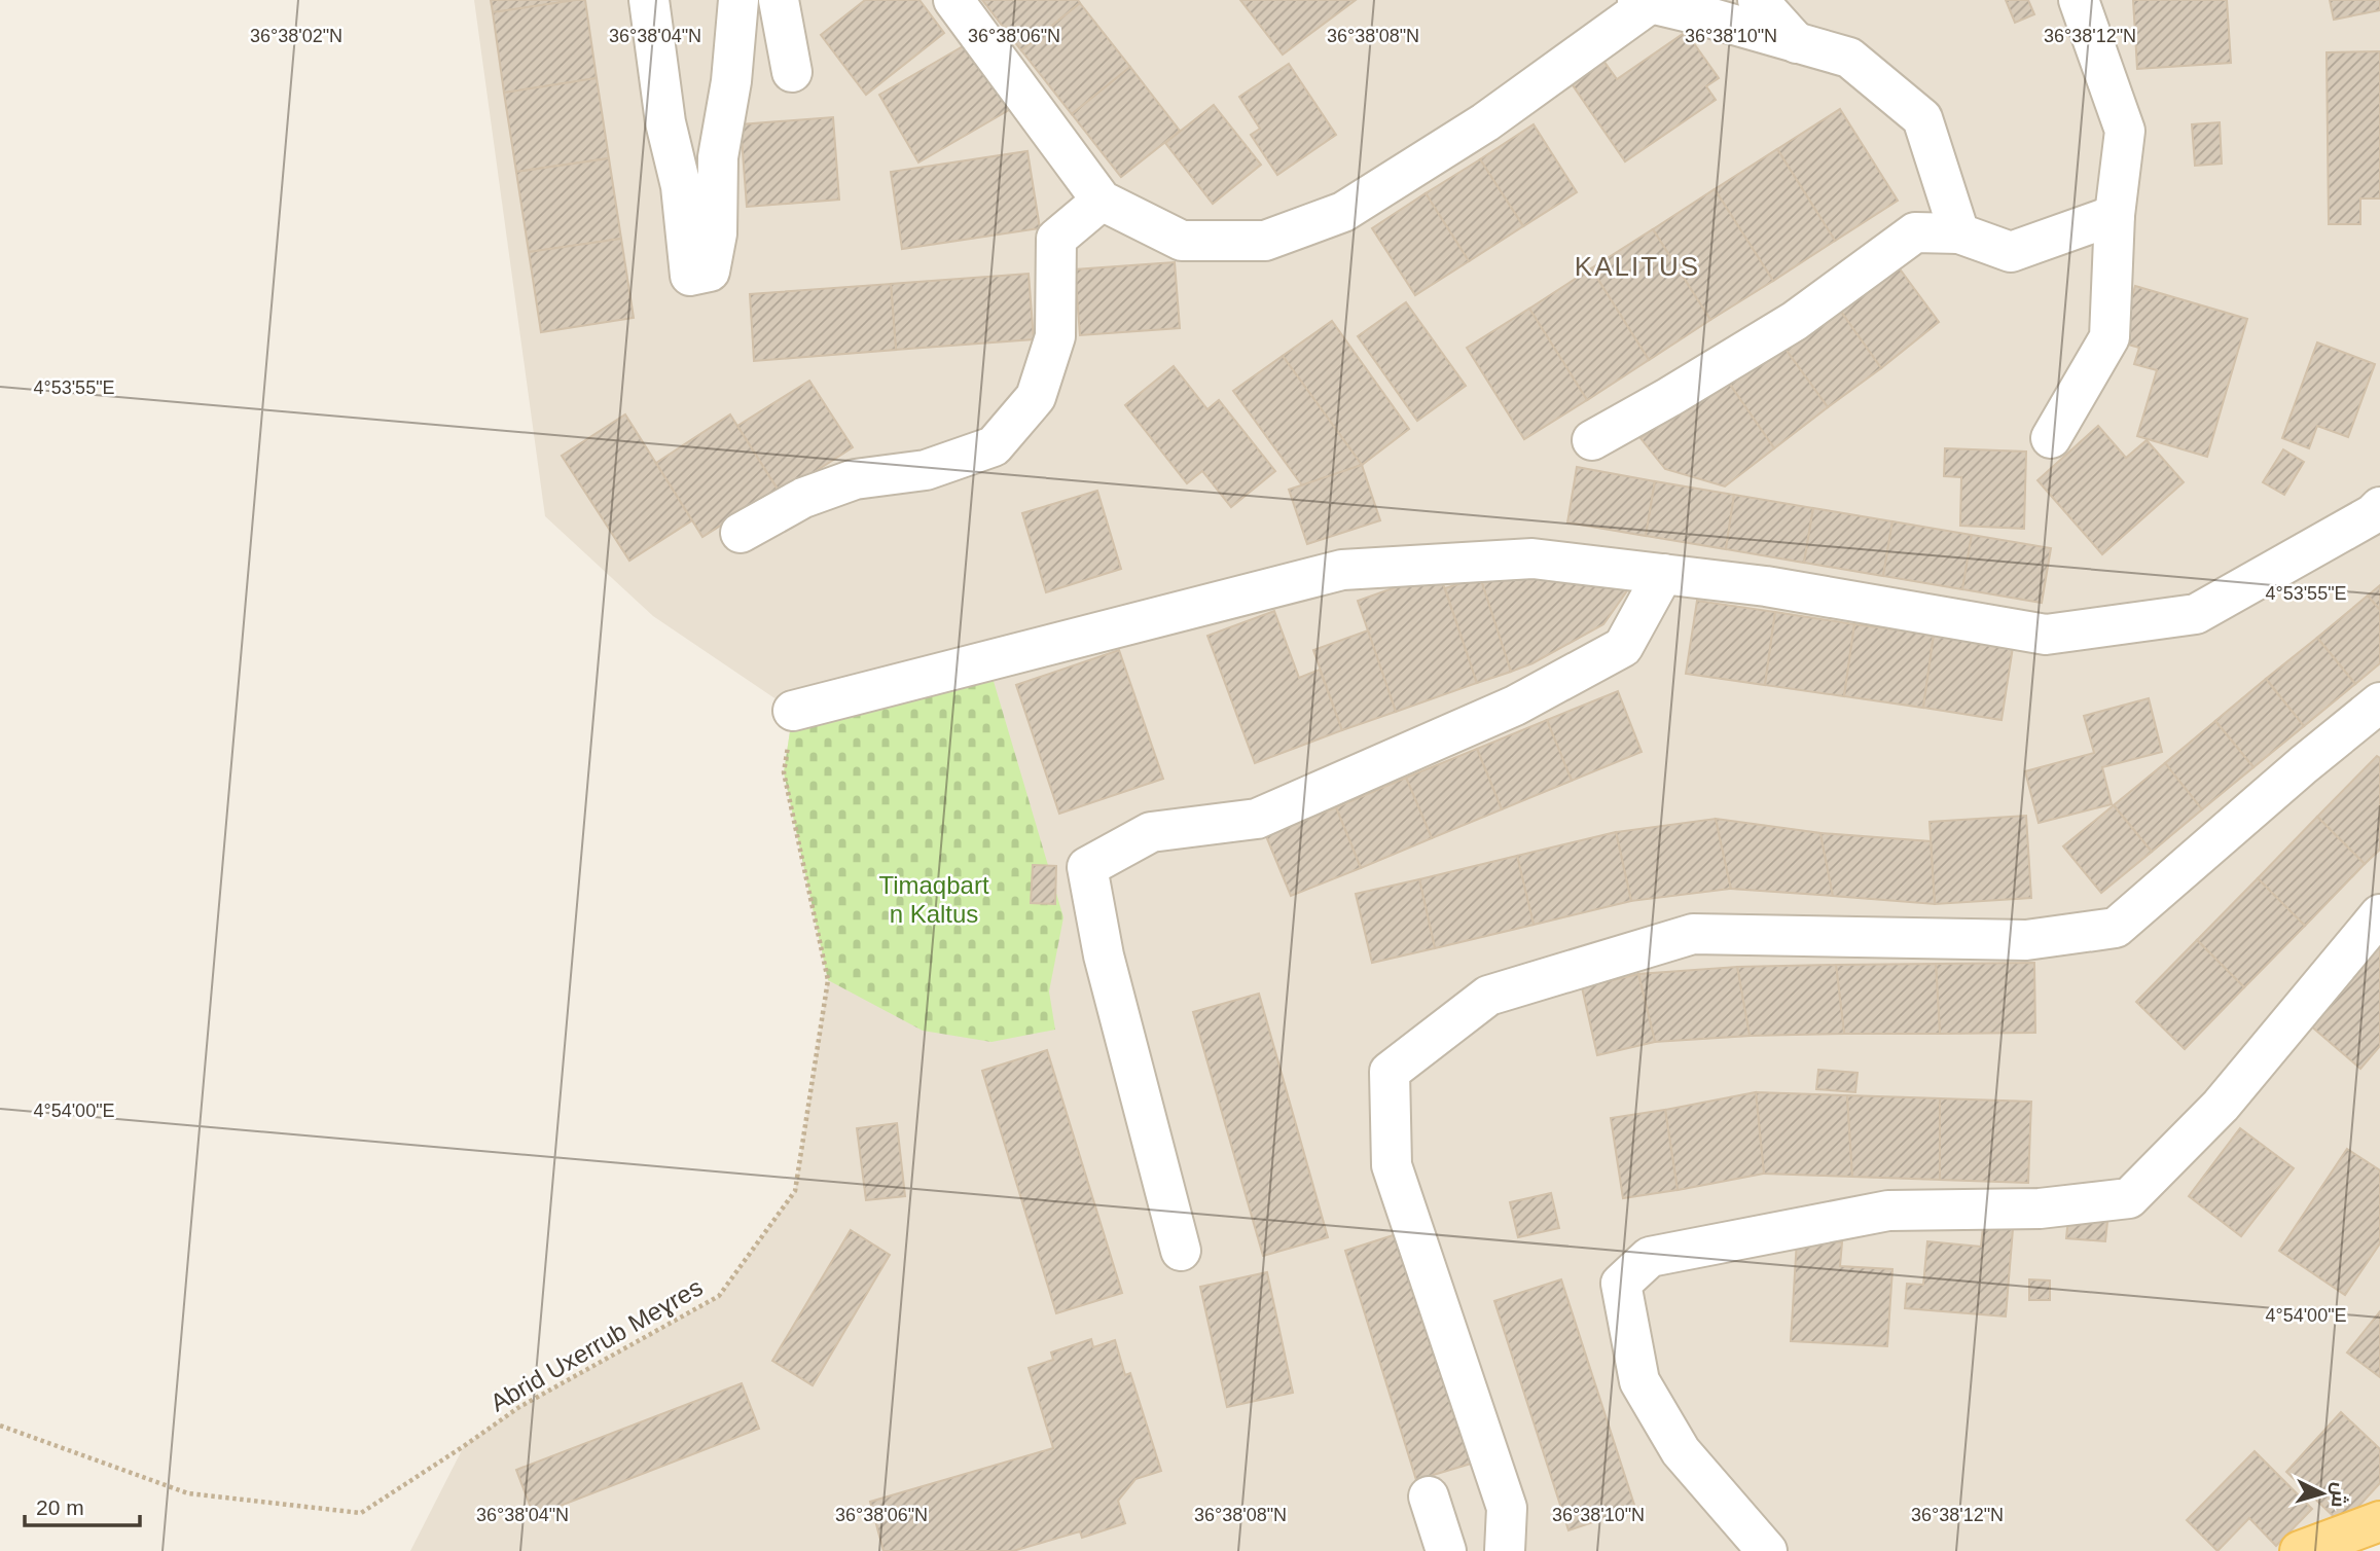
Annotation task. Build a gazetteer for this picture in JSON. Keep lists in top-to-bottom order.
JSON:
{
  "streets": {
    "path": ["Abrid Uxerrub Meɣres"]
  },
  "districts": ["KALITUS"],
  "parks": ["Timaqbart n Kaltus"],
  "scale_bar": "20 m",
  "north": "right",
  "coordinates": [
    "36°38'02\"N",
    "36°38'04\"N",
    "36°38'06\"N",
    "36°38'08\"N",
    "36°38'10\"N",
    "36°38'12\"N",
    "4°53'55\"E",
    "4°54'00\"E"
  ]
}
